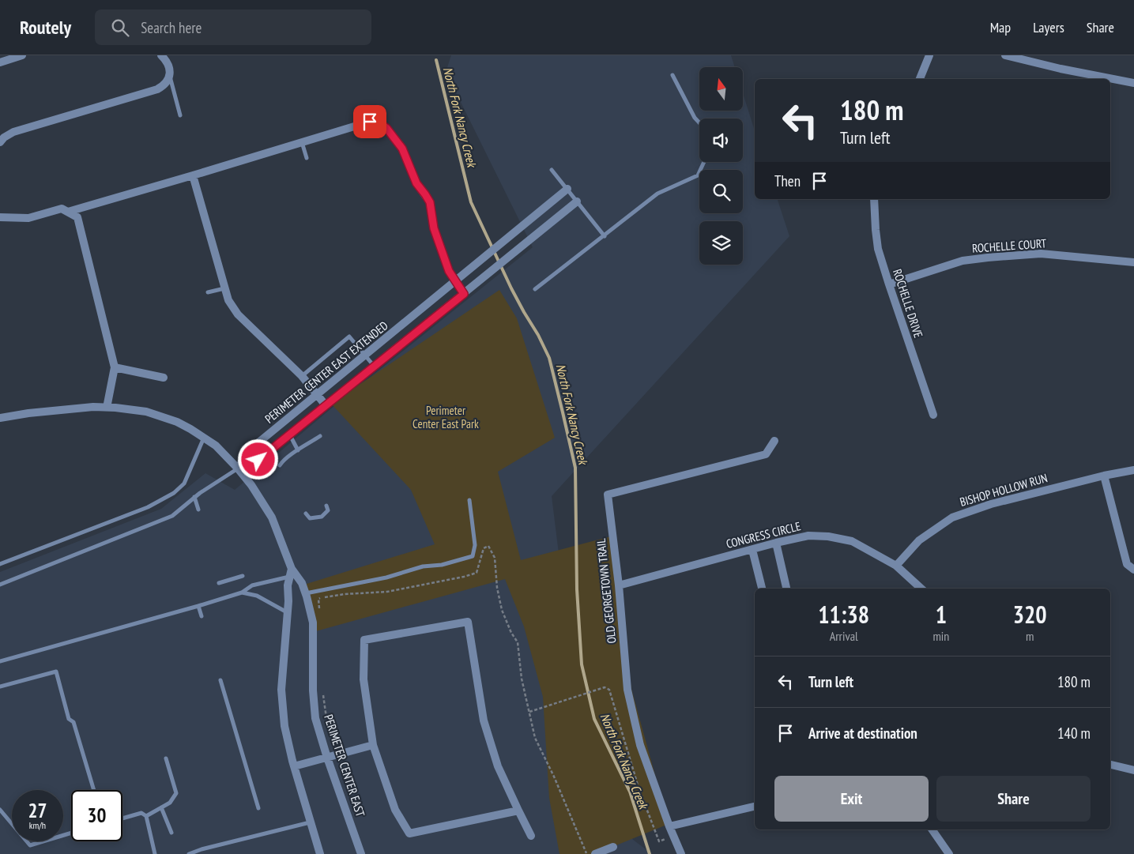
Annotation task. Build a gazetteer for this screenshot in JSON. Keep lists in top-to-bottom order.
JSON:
{
  "streets": {
    "street": [
      "ROCHELLE COURT",
      "ROCHELLE DRIVE",
      "PERIMETER CENTER EAST EXTENDED",
      "BISHOP HOLLOW RUN",
      "CONGRESS CIRCLE",
      "OLD GEORGETOWN TRAIL",
      "PERIMETER CENTER EAST"
    ]
  },
  "crossings": [
    ["ROCHELLE COURT", "ROCHELLE DRIVE"],
    ["PERIMETER CENTER EAST EXTENDED", "PERIMETER CENTER EAST"],
    ["BISHOP HOLLOW RUN", "CONGRESS CIRCLE"],
    ["CONGRESS CIRCLE", "OLD GEORGETOWN TRAIL"]
  ],
  "water": ["North Fork Nancy Creek"],
  "parks": ["Perimeter Center East Park"],
  "north": "top",
  "page": {
    "header": "Routely",
    "search": "Search here",
    "nav": ["Map", "Layers", "Share"],
    "turn": ["180 m", "Turn left"],
    "then": "Then",
    "eta": [
      "11:38",
      "Arrival",
      "1",
      "min",
      "320",
      "m"
    ],
    "list": [
      {
        "name": "Turn left",
        "value": "180 m"
      },
      {
        "name": "Arrive at destination",
        "value": "140 m"
      }
    ],
    "buttons": ["Exit", "Share"],
    "speed": "27 km/h",
    "limit": "30"
  }
}
